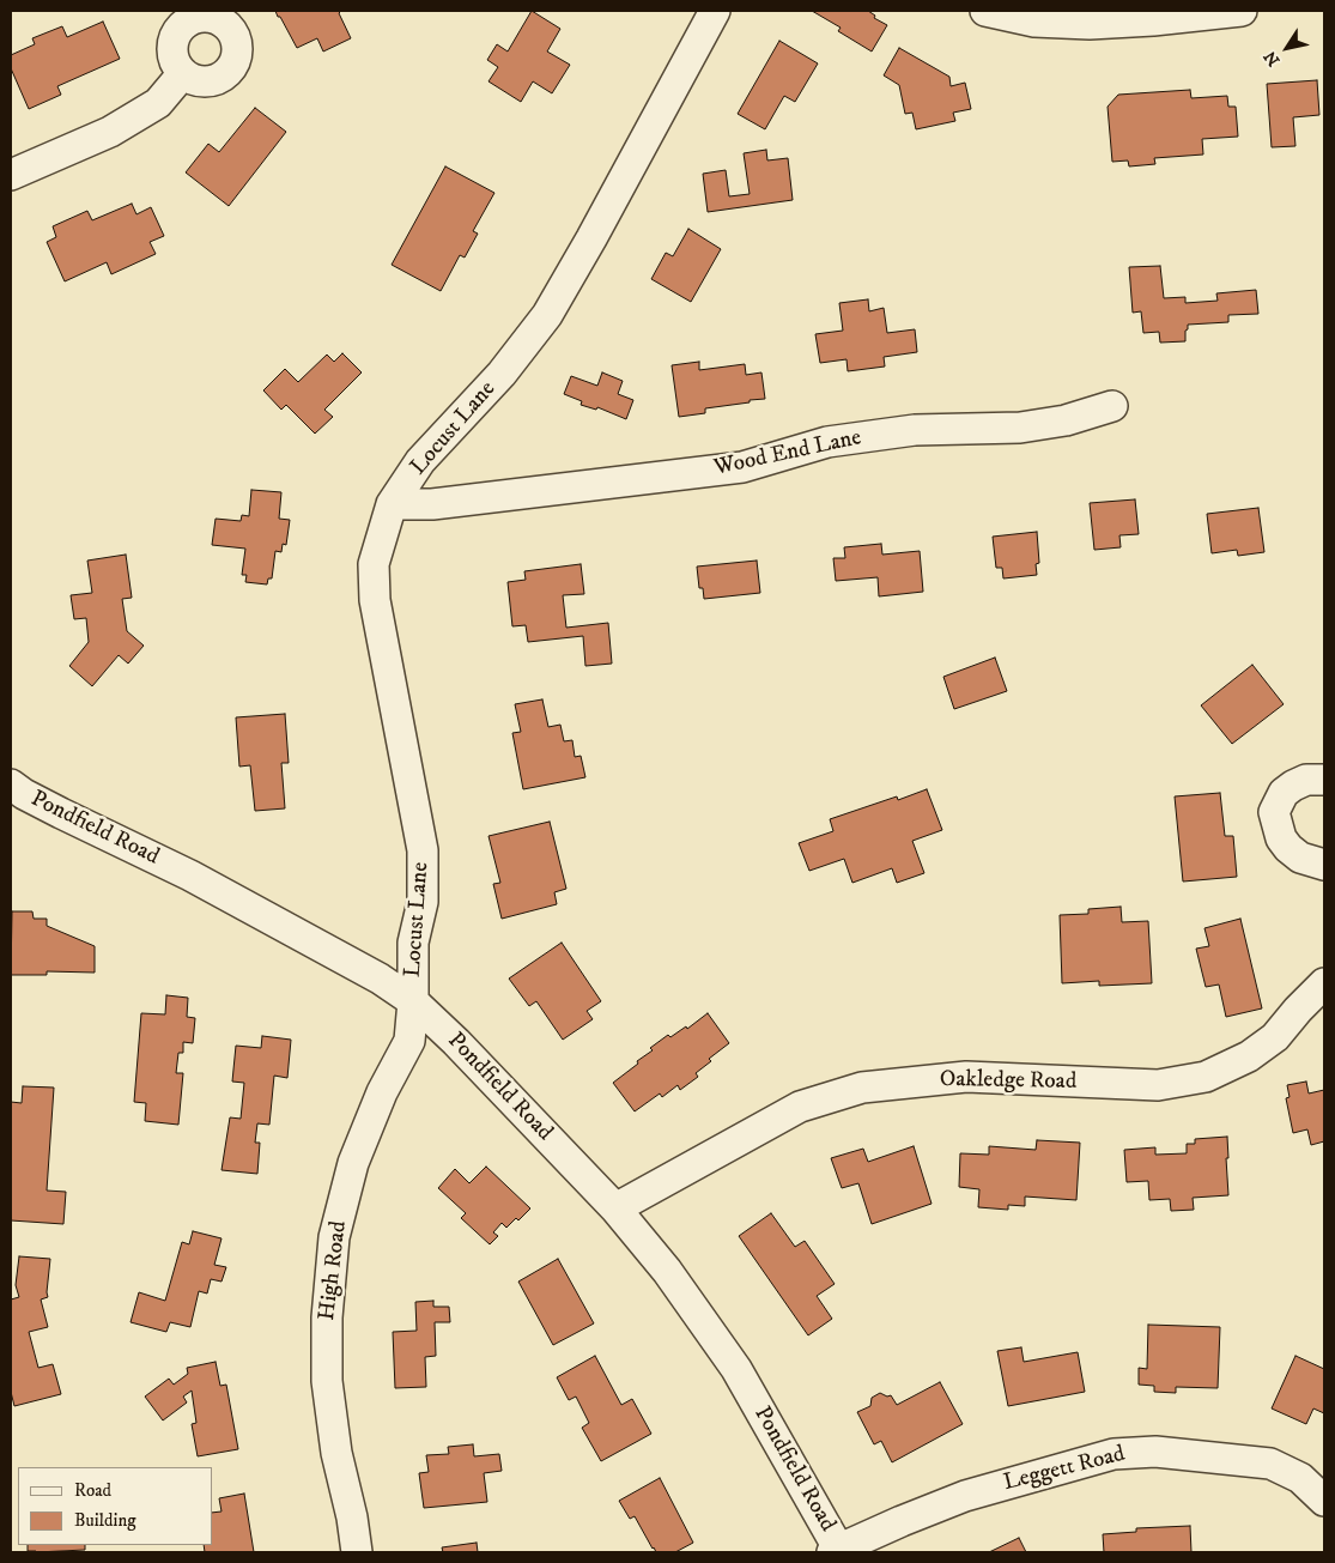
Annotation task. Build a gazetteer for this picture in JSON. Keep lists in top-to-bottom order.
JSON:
{
  "streets": {
    "street": [
      "Locust Lane",
      "Wood End Lane",
      "Pondfield Road",
      "Oakledge Road",
      "High Road",
      "Leggett Road"
    ]
  },
  "crossings": [
    ["Locust Lane", "Wood End Lane"],
    ["Locust Lane", "Pondfield Road"],
    ["Locust Lane", "High Road"],
    ["Pondfield Road", "Oakledge Road"],
    ["Pondfield Road", "High Road"],
    ["Pondfield Road", "Leggett Road"]
  ],
  "legend": ["Road", "Building"],
  "north": "bottom left"
}
